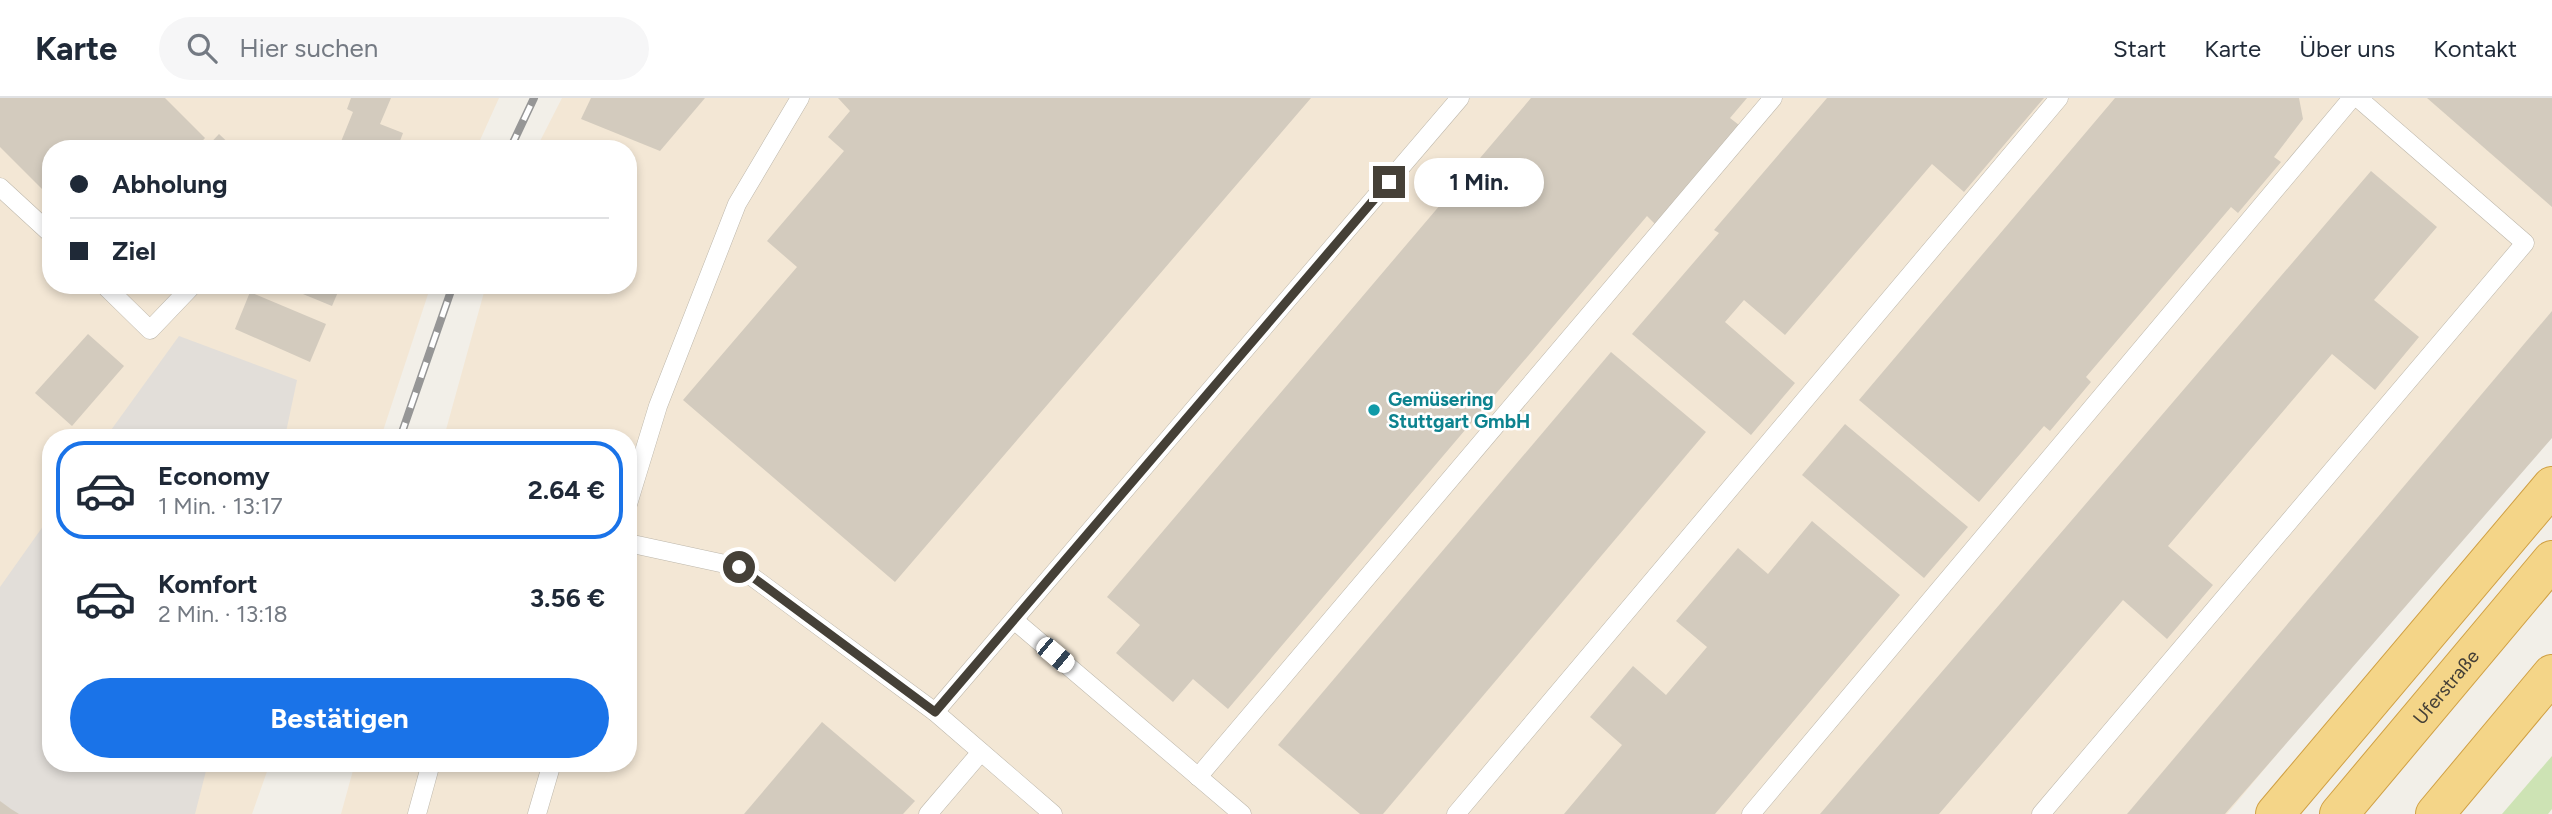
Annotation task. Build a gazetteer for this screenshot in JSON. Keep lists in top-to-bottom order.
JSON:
{
  "streets": {
    "highway": ["Uferstraße"]
  },
  "places": ["Gemüsering Stuttgart GmbH"],
  "page": {
    "header": "Karte",
    "search": "Hier suchen",
    "nav": [
      "Start",
      "Karte",
      "Über uns",
      "Kontakt"
    ],
    "banner": ["Abholung", "Ziel"],
    "bubble": "1 Min.",
    "list": [
      {
        "name": "Economy",
        "note": "1 Min. · 13:17",
        "value": "2.64 €"
      },
      {
        "name": "Komfort",
        "note": "2 Min. · 13:18",
        "value": "3.56 €"
      }
    ],
    "buttons": "Bestätigen"
  }
}
